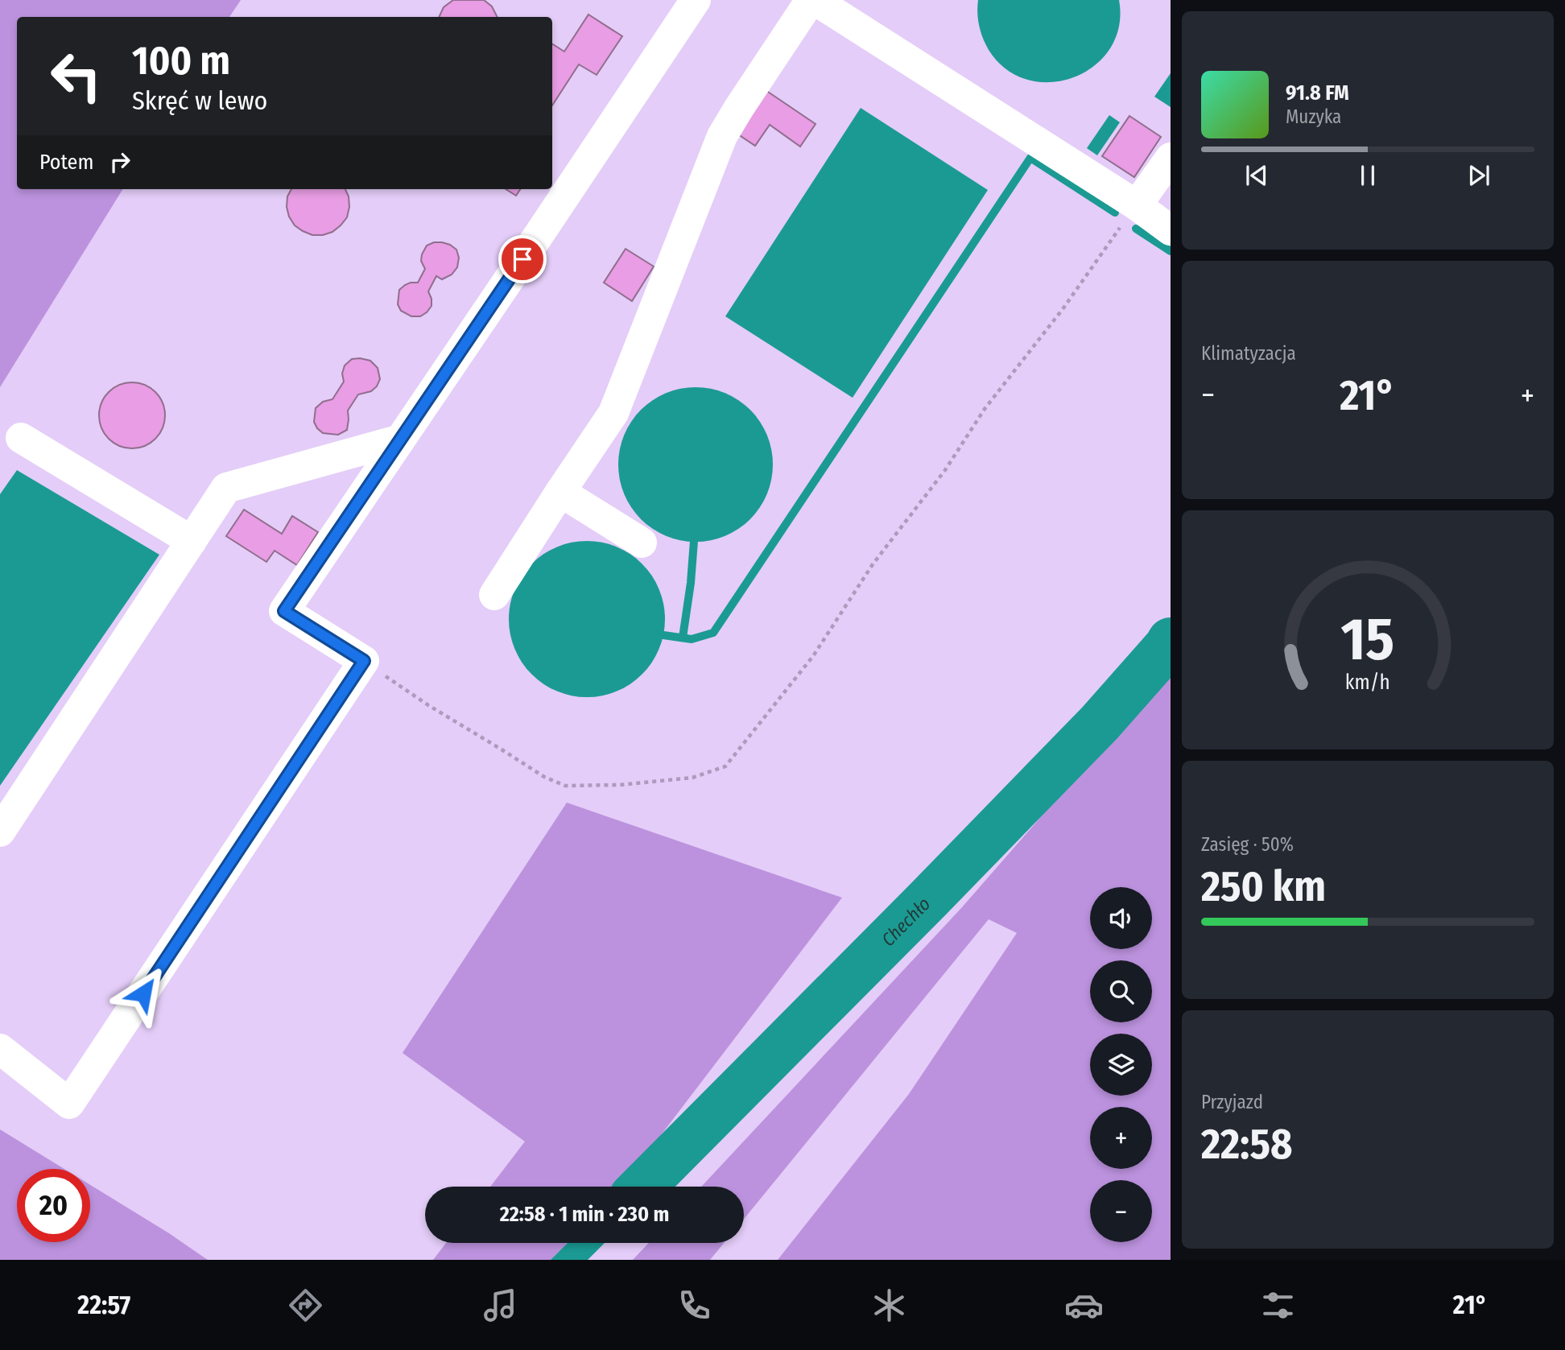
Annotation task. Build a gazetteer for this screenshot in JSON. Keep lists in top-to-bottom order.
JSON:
{
  "water": ["Chechło"],
  "page": {
    "turn": ["100 m", "Skręć w lewo"],
    "song": ["91.8 FM", "Muzyka"],
    "then": "Potem",
    "tile": [
      "Klimatyzacja",
      ["Zasięg · 50%", "250 km"],
      ["Przyjazd", "22:58"]
    ],
    "heat": ["−", "21°", "+"],
    "map_buttons": ["+", "−"],
    "limit": "20",
    "trip": "22:58 · 1 min · 230 m",
    "tabs": ["22:57", "21°"],
    "gauge": ["15", "km/h"]
  }
}
